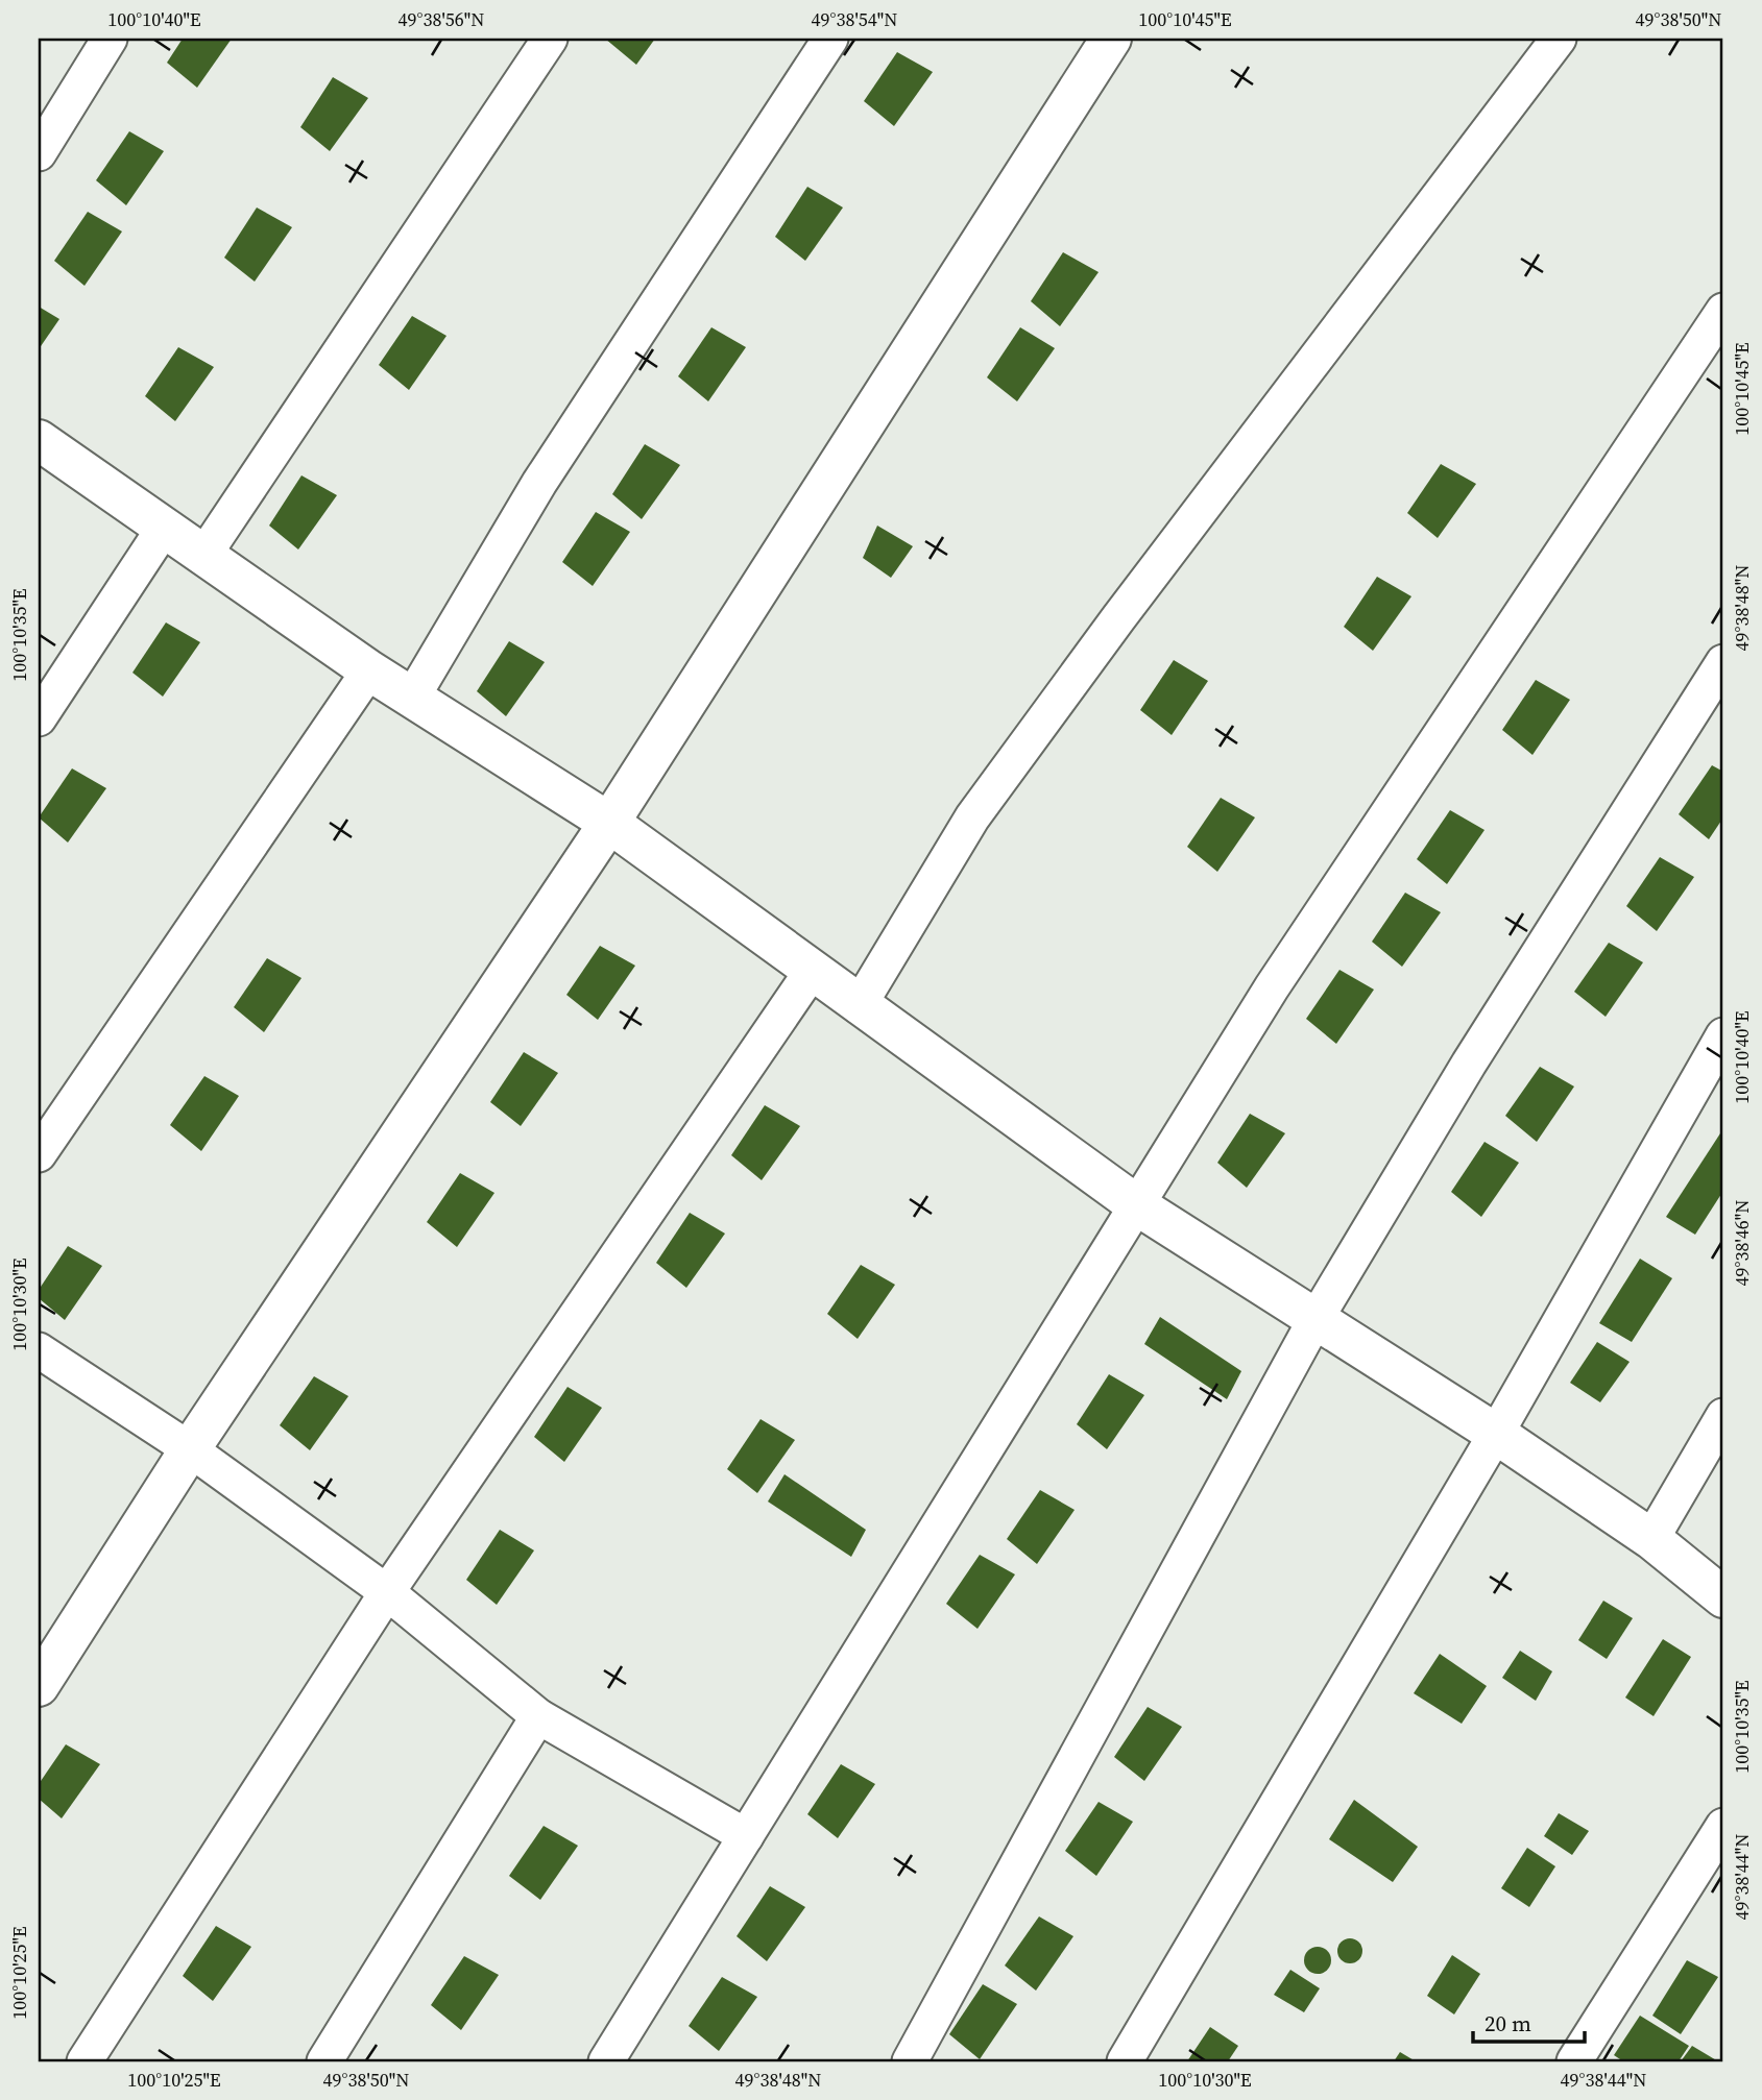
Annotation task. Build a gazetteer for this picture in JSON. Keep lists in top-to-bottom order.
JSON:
{
  "scale_bar": "20 m",
  "coordinates": [
    "100°10'40\"E",
    "49°38'56\"N",
    "49°38'54\"N",
    "100°10'45\"E",
    "49°38'50\"N",
    "49°38'48\"N",
    "100°10'35\"E",
    "49°38'46\"N",
    "100°10'30\"E",
    "49°38'44\"N",
    "100°10'25\"E"
  ]
}
